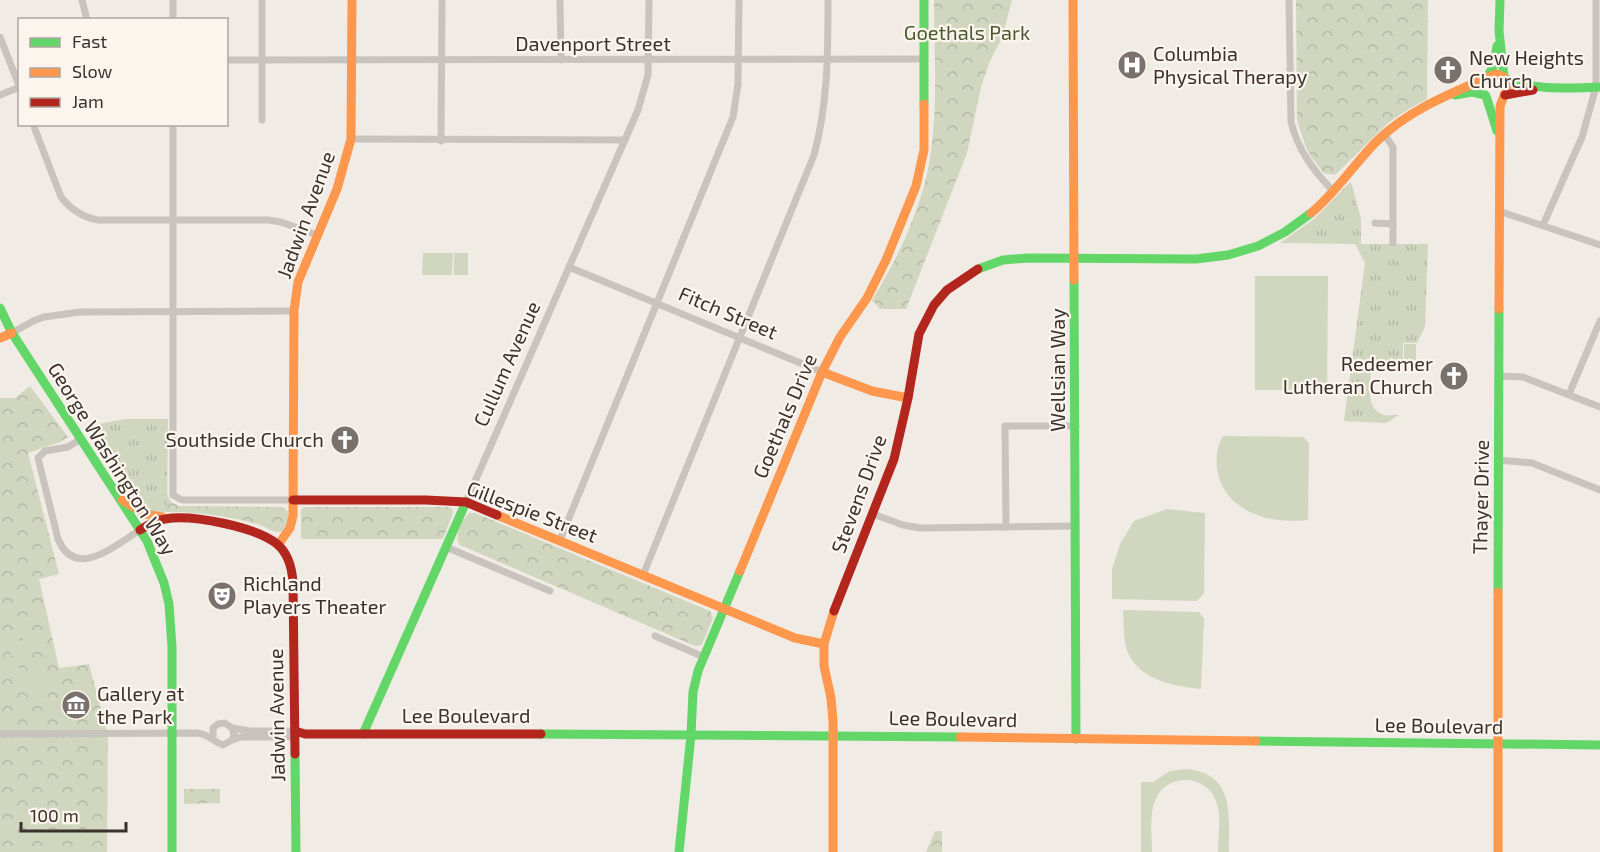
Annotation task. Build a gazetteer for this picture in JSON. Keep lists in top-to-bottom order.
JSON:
{
  "streets": {
    "street": [
      "Davenport Street",
      "Jadwin Avenue",
      "Fitch Street",
      "Cullum Avenue",
      "Wellsian Way",
      "Goethals Drive",
      "George Washington Way",
      "Stevens Drive",
      "Thayer Drive",
      "Gillespie Street",
      "Lee Boulevard"
    ]
  },
  "crossings": [
    ["Davenport Street", "Jadwin Avenue"],
    ["Davenport Street", "Cullum Avenue"],
    ["Davenport Street", "Goethals Drive"],
    ["Jadwin Avenue", "Gillespie Street"],
    ["Jadwin Avenue", "Lee Boulevard"],
    ["Fitch Street", "Cullum Avenue"],
    ["Fitch Street", "Goethals Drive"],
    ["Fitch Street", "Stevens Drive"],
    ["Cullum Avenue", "Gillespie Street"],
    ["Cullum Avenue", "Lee Boulevard"],
    ["Wellsian Way", "Stevens Drive"],
    ["Wellsian Way", "Lee Boulevard"],
    ["Goethals Drive", "Gillespie Street"],
    ["Goethals Drive", "Lee Boulevard"],
    ["George Washington Way", "Lee Boulevard"],
    ["Stevens Drive", "Gillespie Street"],
    ["Stevens Drive", "Lee Boulevard"],
    ["Thayer Drive", "Lee Boulevard"]
  ],
  "parks": ["Goethals Park"],
  "places": {
    "hospital": ["Columbia Physical Therapy"],
    "church": ["New Heights Church", "Redeemer Lutheran Church", "Southside Church"],
    "theatre": ["Richland Players Theater"],
    "museum": ["Gallery at the Park"]
  },
  "legend": ["Fast", "Slow", "Jam"],
  "scale_bar": "100 m"
}
